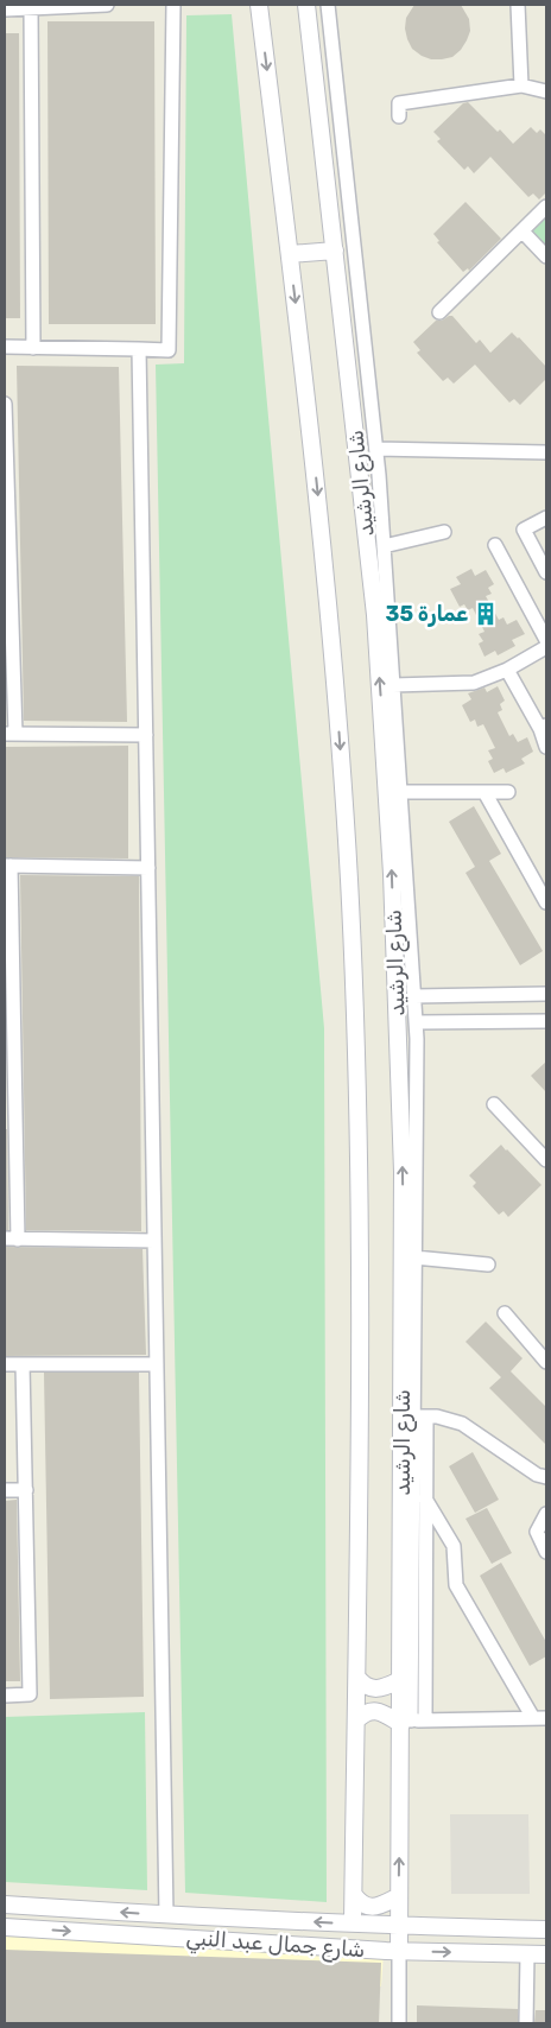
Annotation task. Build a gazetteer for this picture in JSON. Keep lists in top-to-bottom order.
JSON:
{
  "streets": {
    "street": ["شارع الرشيد", "شارع جمال عبد النبي"]
  },
  "crossings": [
    ["شارع الرشيد", "شارع جمال عبد النبي"]
  ],
  "places": {
    "building": ["عمارة 35"]
  }
}
